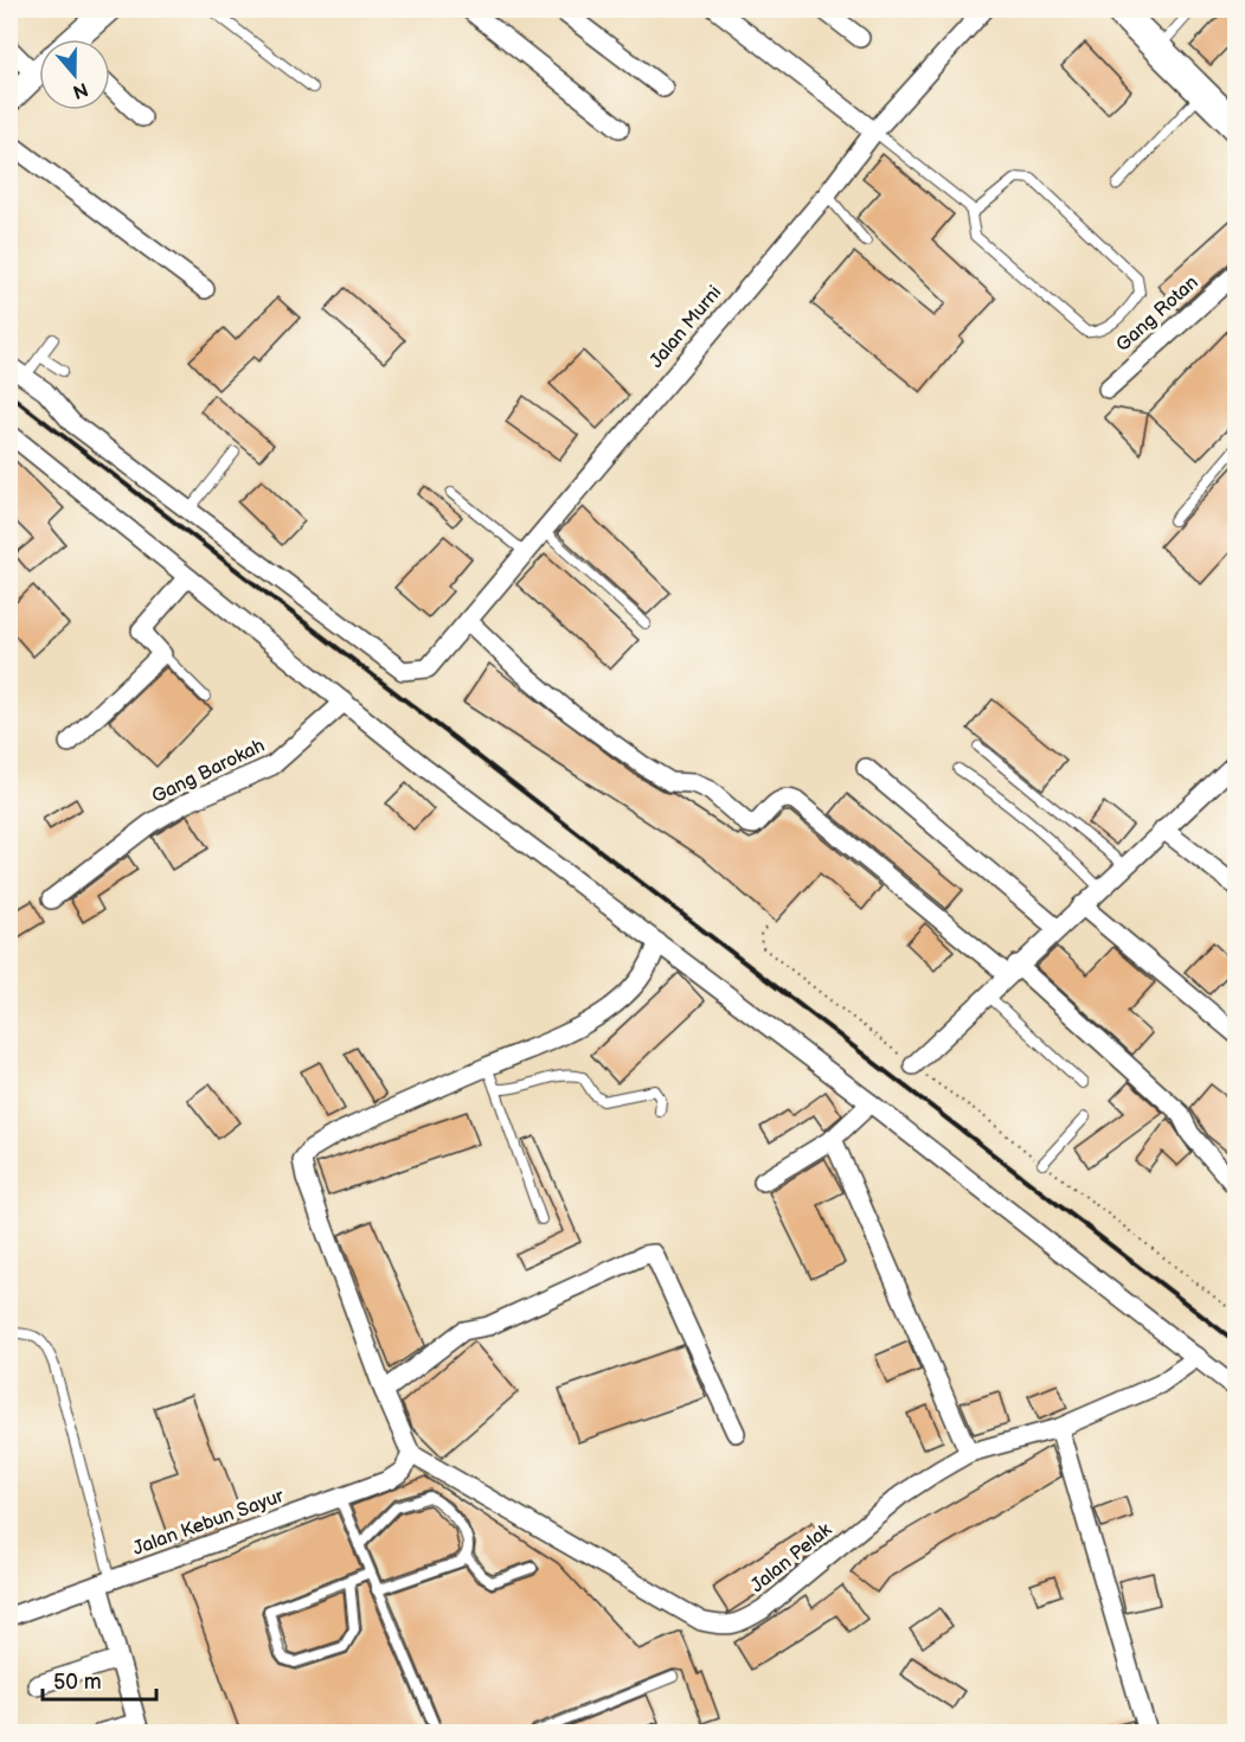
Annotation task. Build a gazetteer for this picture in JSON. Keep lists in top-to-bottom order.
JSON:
{
  "streets": {
    "street": [
      "Gang Rotan",
      "Jalan Murni",
      "Gang Barokah",
      "Jalan Kebun Sayur",
      "Jalan Pelak"
    ]
  },
  "crossings": [
    ["Jalan Kebun Sayur", "Jalan Pelak"]
  ],
  "scale_bar": "50 m",
  "north": "bottom"
}
